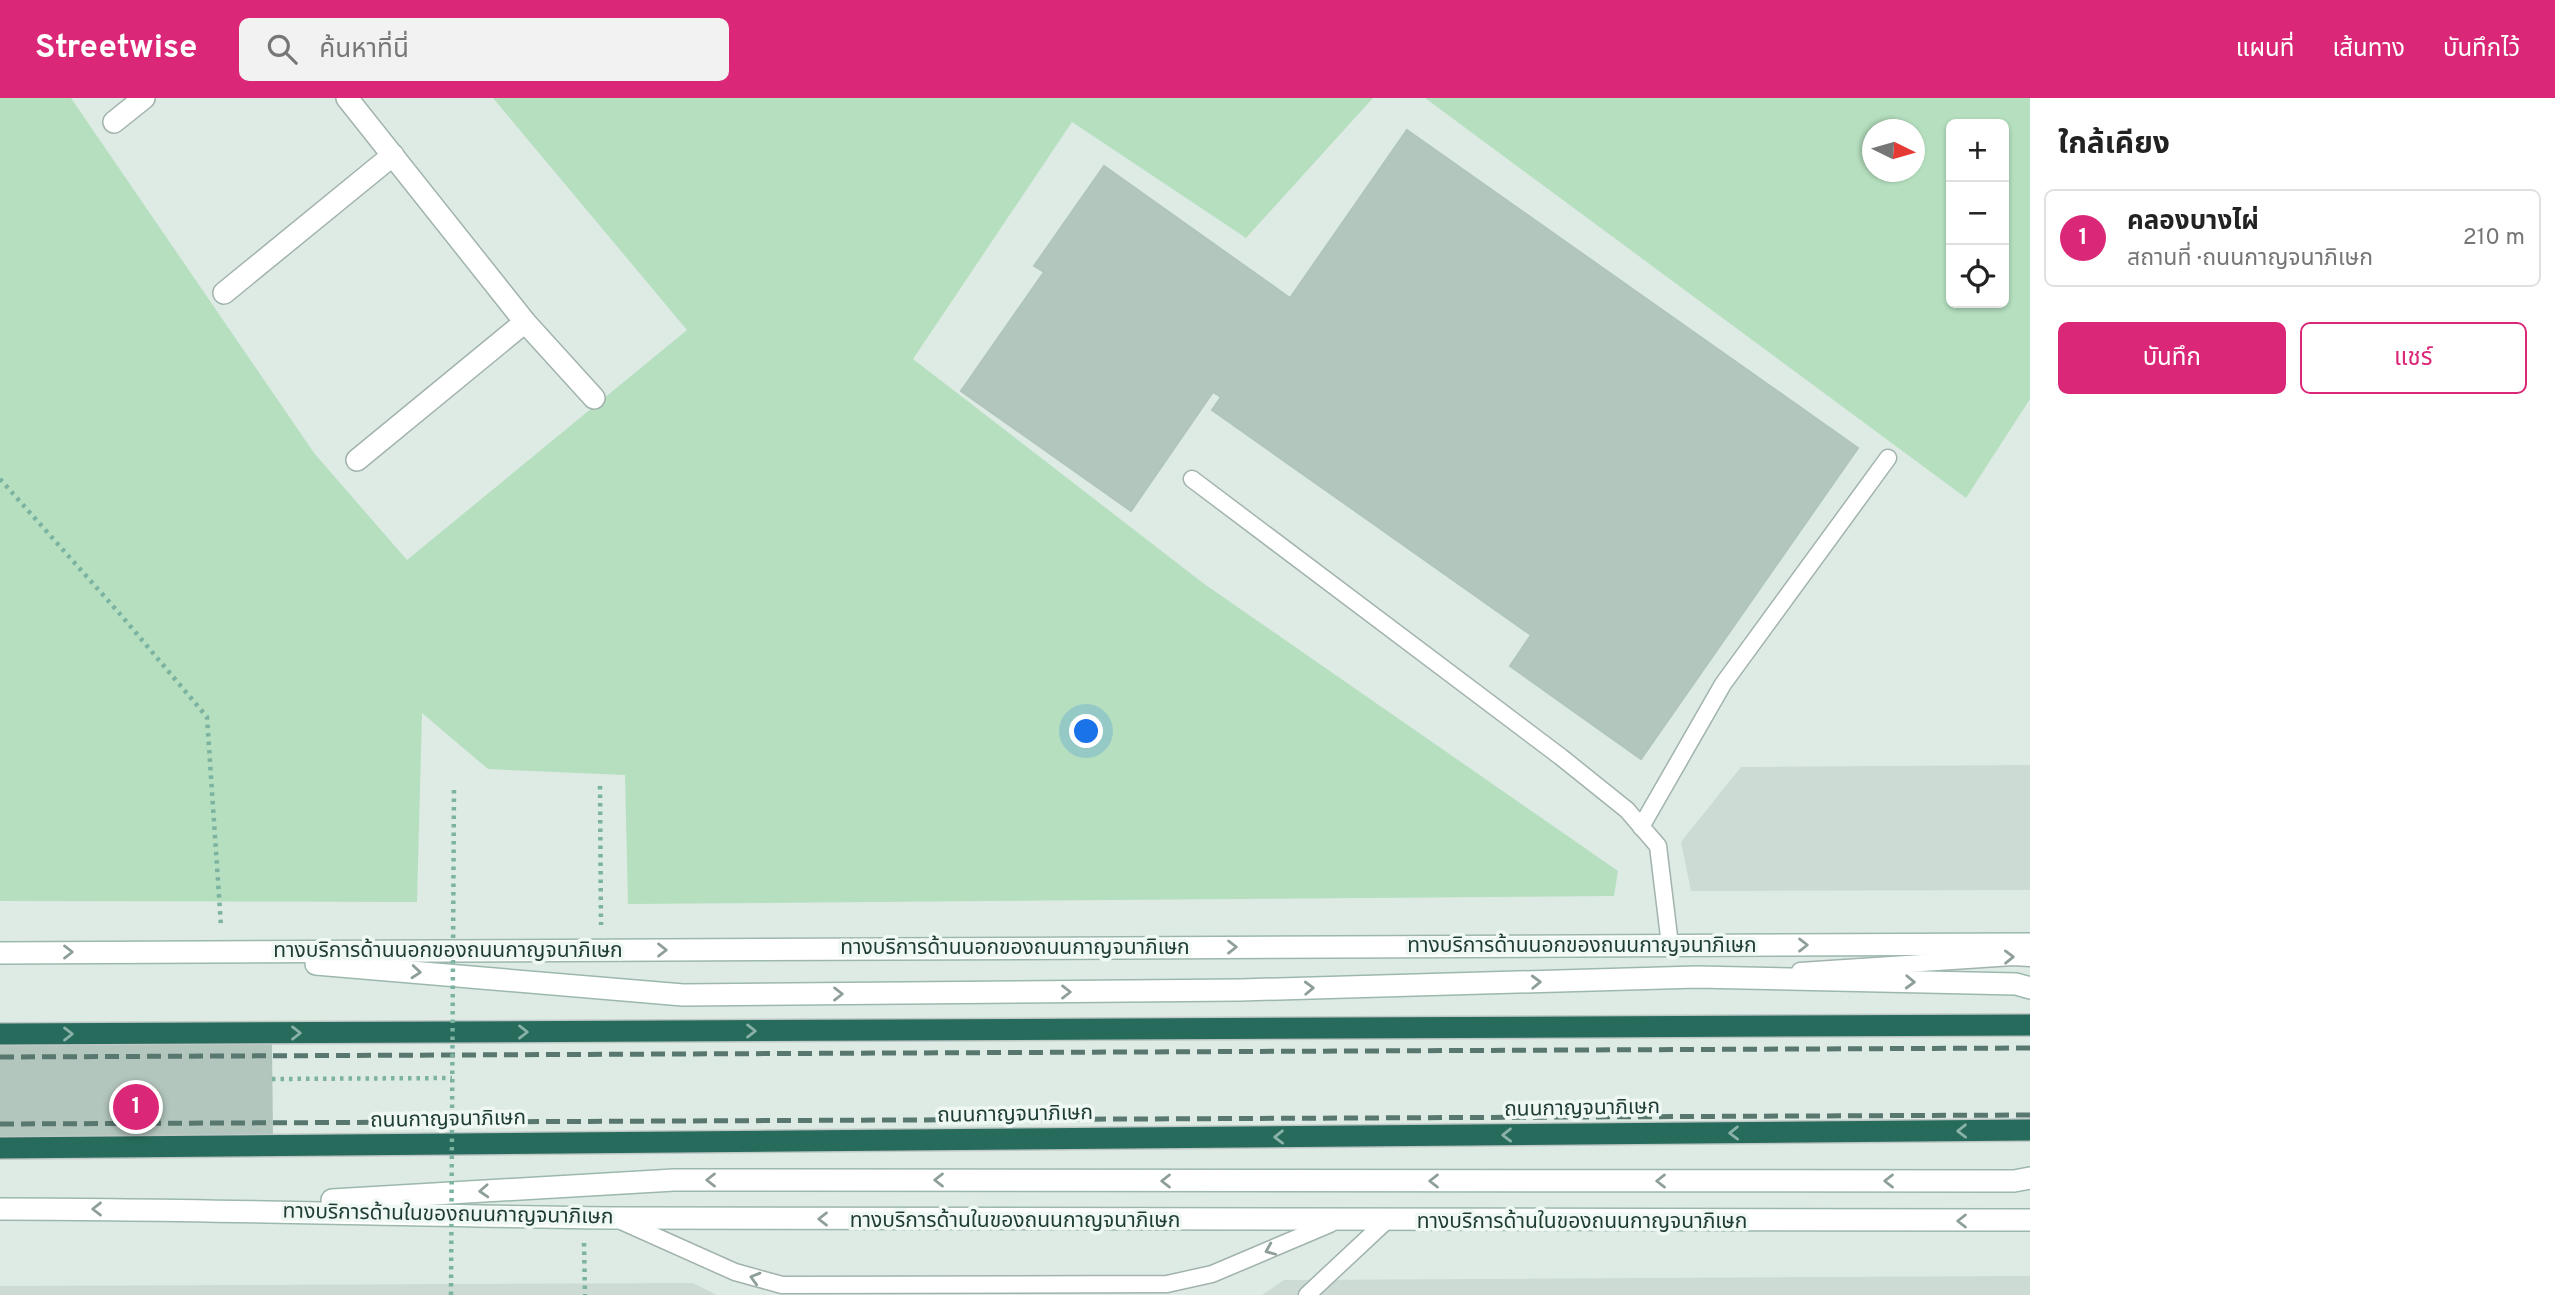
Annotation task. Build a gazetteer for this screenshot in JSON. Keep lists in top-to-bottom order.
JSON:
{
  "streets": {
    "highway": ["ถนนกาญจนาภิเษก"],
    "main road": ["ทางบริการด้านนอกของถนนกาญจนาภิเษก", "ทางบริการด้านในของถนนกาญจนาภิเษก"]
  },
  "north": "right",
  "page": {
    "header": "Streetwise",
    "search": "ค้นหาที่นี่",
    "nav": ["แผนที่", "เส้นทาง", "บันทึกไว้"],
    "heading": "ใกล้เคียง",
    "map_buttons": ["+", "−"],
    "list": [
      {
        "mark": "1",
        "name": "คลองบางไผ่",
        "note": "สถานที่ · ถนนกาญจนาภิเษก",
        "value": "210 m"
      }
    ],
    "buttons": ["บันทึก", "แชร์"],
    "pins": "1"
  }
}
